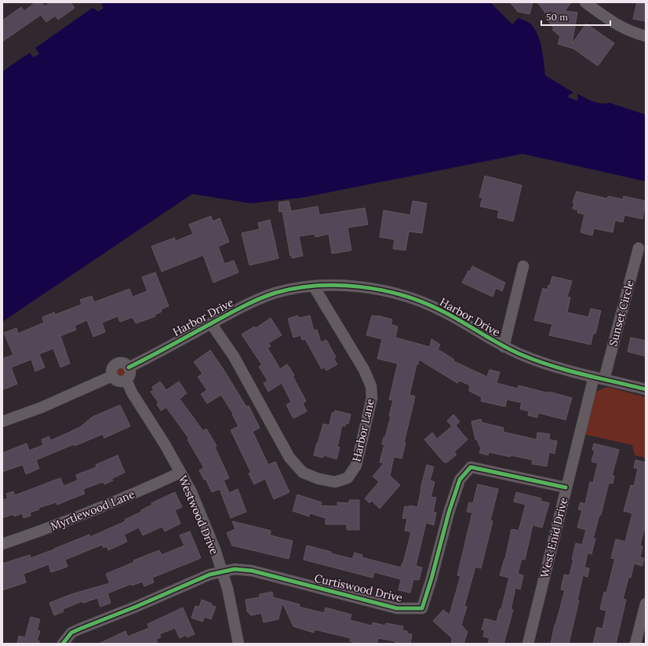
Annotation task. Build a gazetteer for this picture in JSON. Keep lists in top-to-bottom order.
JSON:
{
  "streets": {
    "street": [
      "Sunset Circle",
      "Harbor Drive",
      "Harbor Lane",
      "Myrtlewood Lane",
      "Westwood Drive",
      "West Enid Drive",
      "Curtiswood Drive"
    ]
  },
  "crossings": [
    ["Sunset Circle", "Harbor Drive"],
    ["Harbor Drive", "Harbor Lane"],
    ["Harbor Drive", "Westwood Drive"],
    ["Harbor Drive", "West Enid Drive"],
    ["Myrtlewood Lane", "Westwood Drive"],
    ["Westwood Drive", "Curtiswood Drive"],
    ["West Enid Drive", "Curtiswood Drive"]
  ],
  "scale_bar": "50 m"
}
